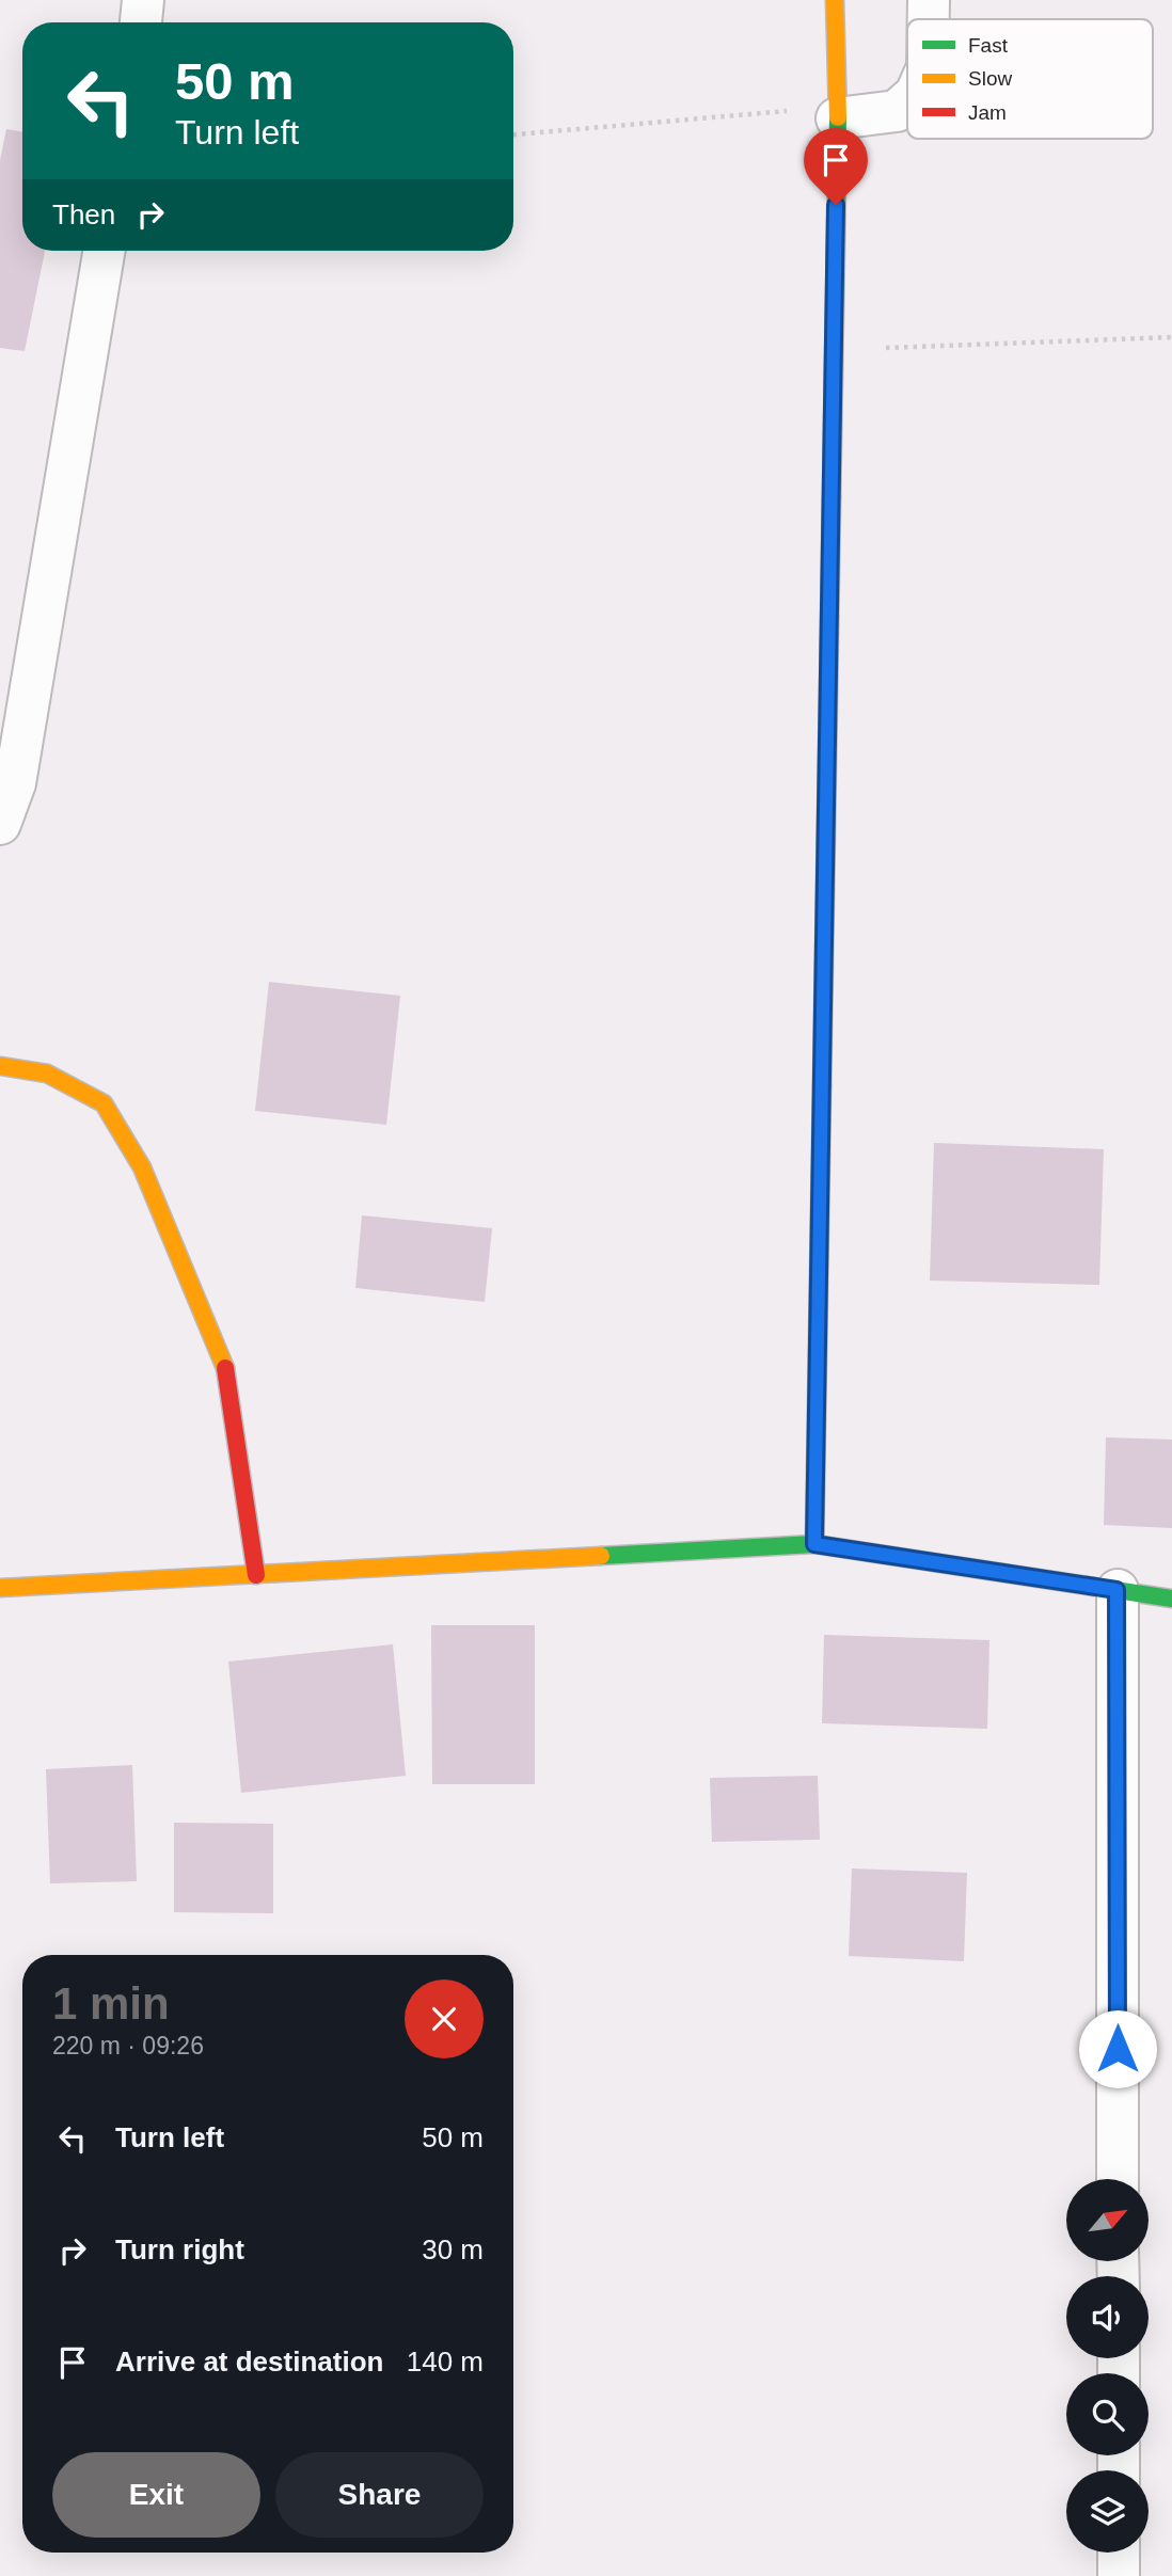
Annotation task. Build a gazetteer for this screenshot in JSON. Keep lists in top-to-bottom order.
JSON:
{
  "legend": ["Fast", "Slow", "Jam"],
  "north": "top right",
  "page": {
    "turn": ["50 m", "Turn left"],
    "then": "Then",
    "heading": ["1 min", "220 m · 09:26"],
    "list": [
      {
        "name": "Turn left",
        "value": "50 m"
      },
      {
        "name": "Turn right",
        "value": "30 m"
      },
      {
        "name": "Arrive at destination",
        "value": "140 m"
      }
    ],
    "buttons": ["Exit", "Share"]
  }
}
